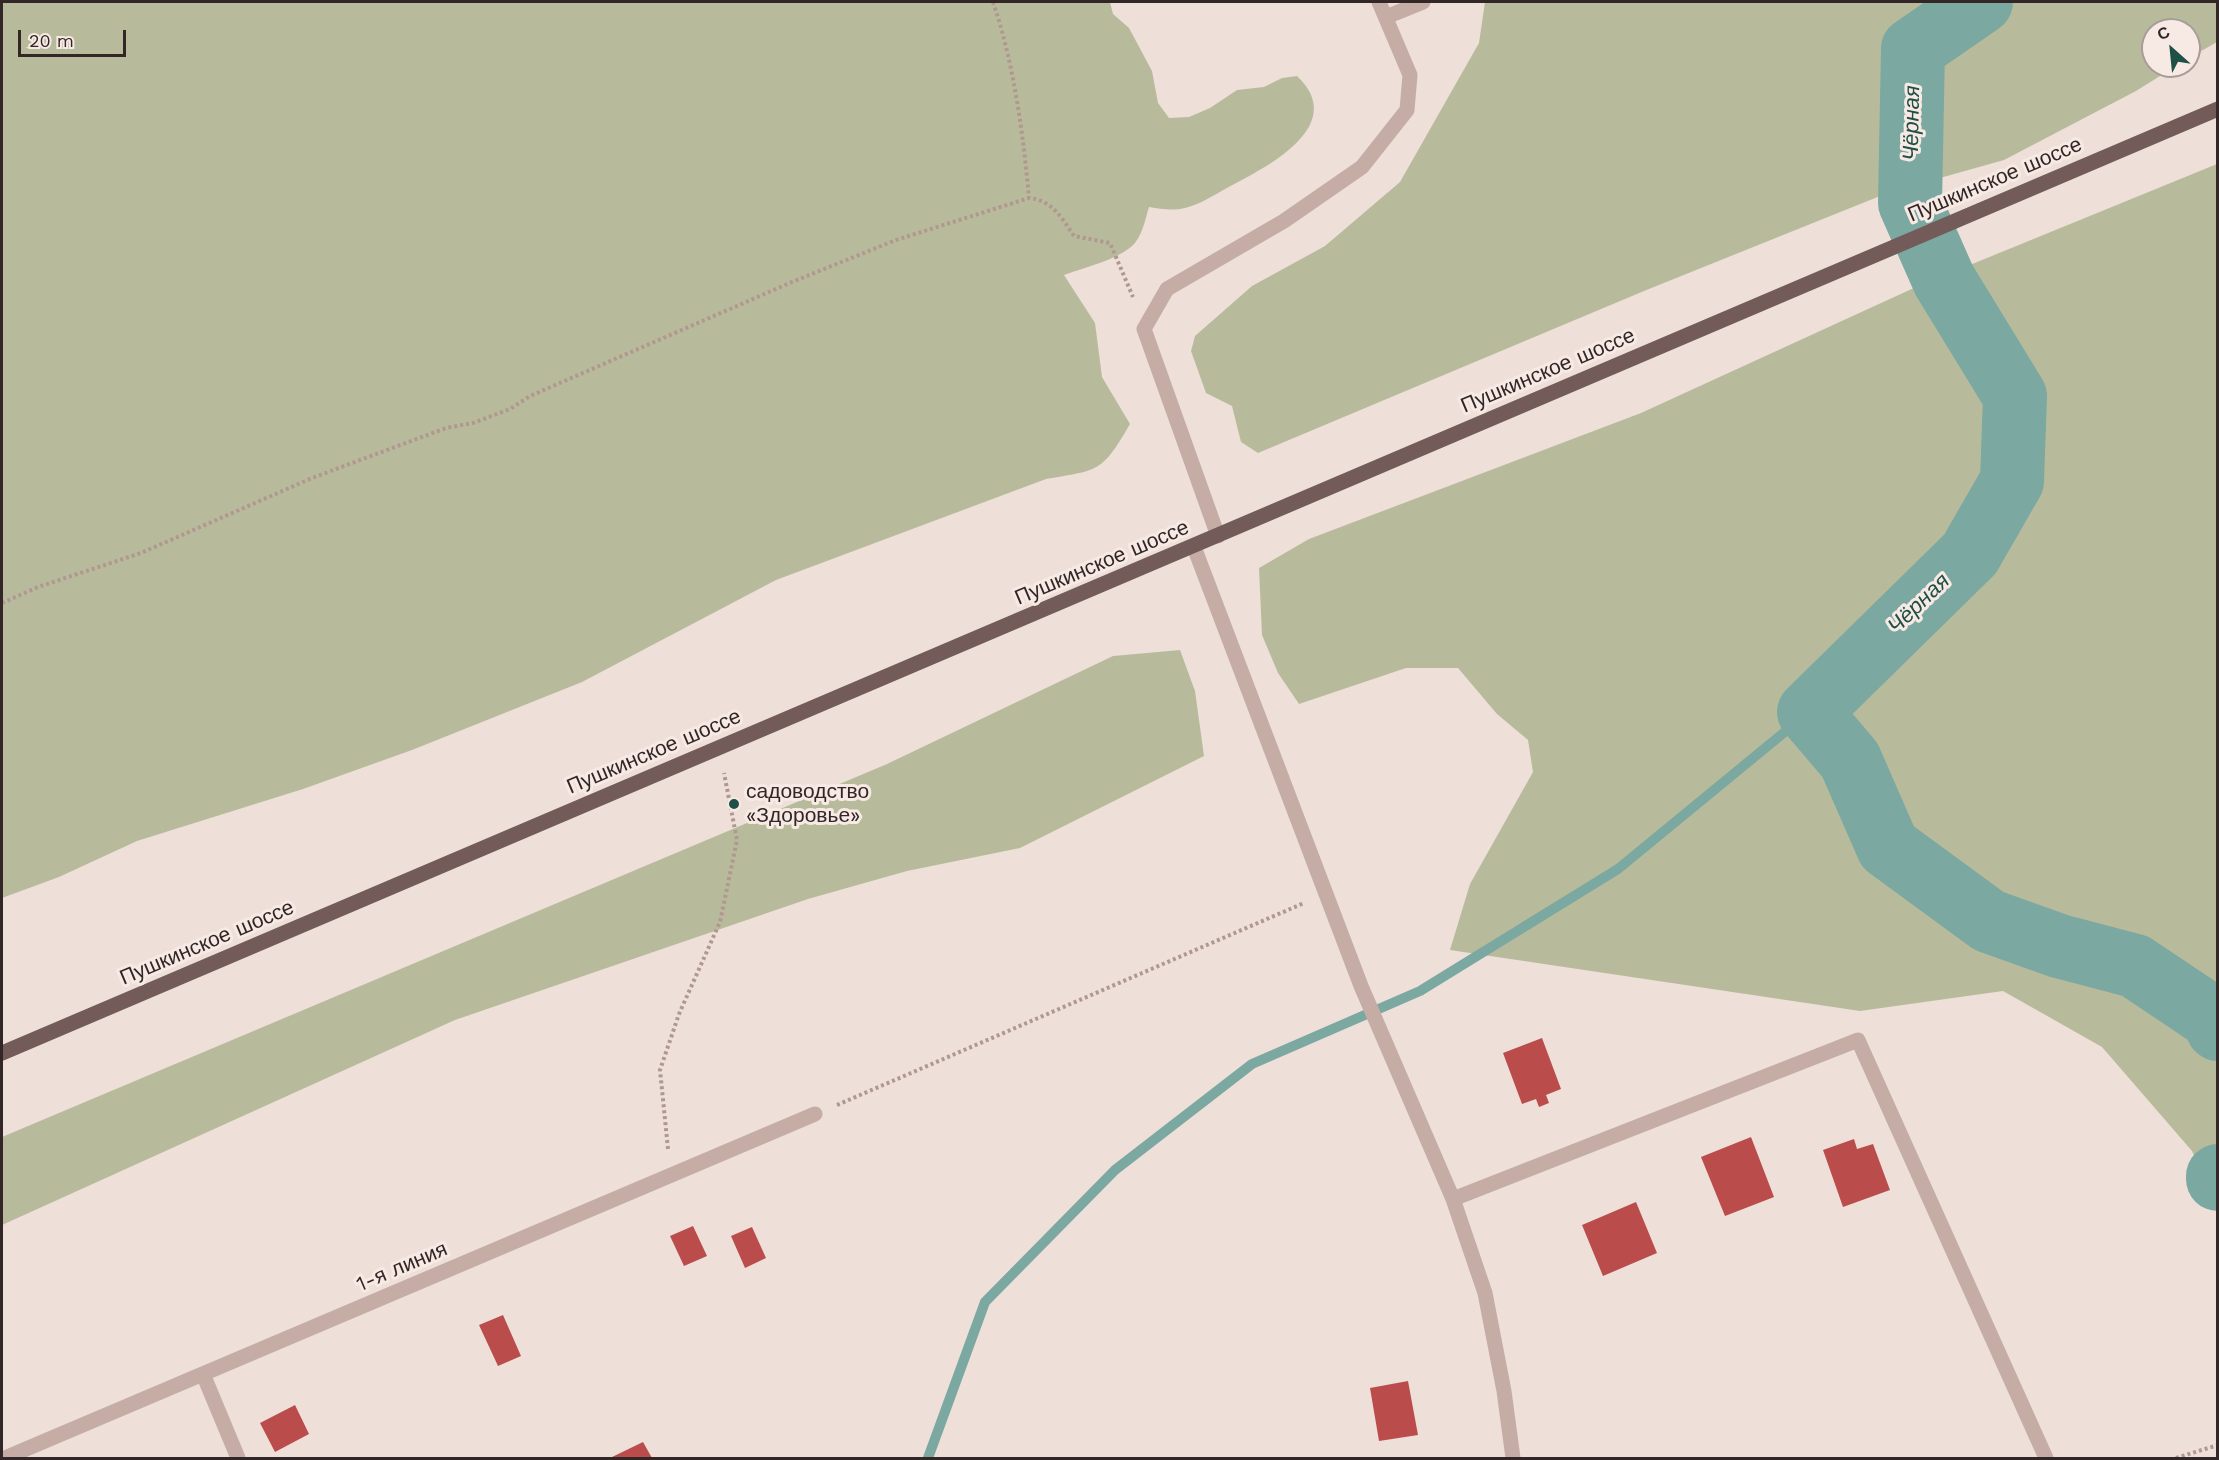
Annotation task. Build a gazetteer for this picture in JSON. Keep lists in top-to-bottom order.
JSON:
{
  "streets": {
    "main road": ["Пушкинское шоссе"],
    "street": ["1-я линия"]
  },
  "water": ["Чёрная"],
  "places": ["садоводство «Здоровье»"],
  "scale_bar": "20 m",
  "north": "top left"
}
